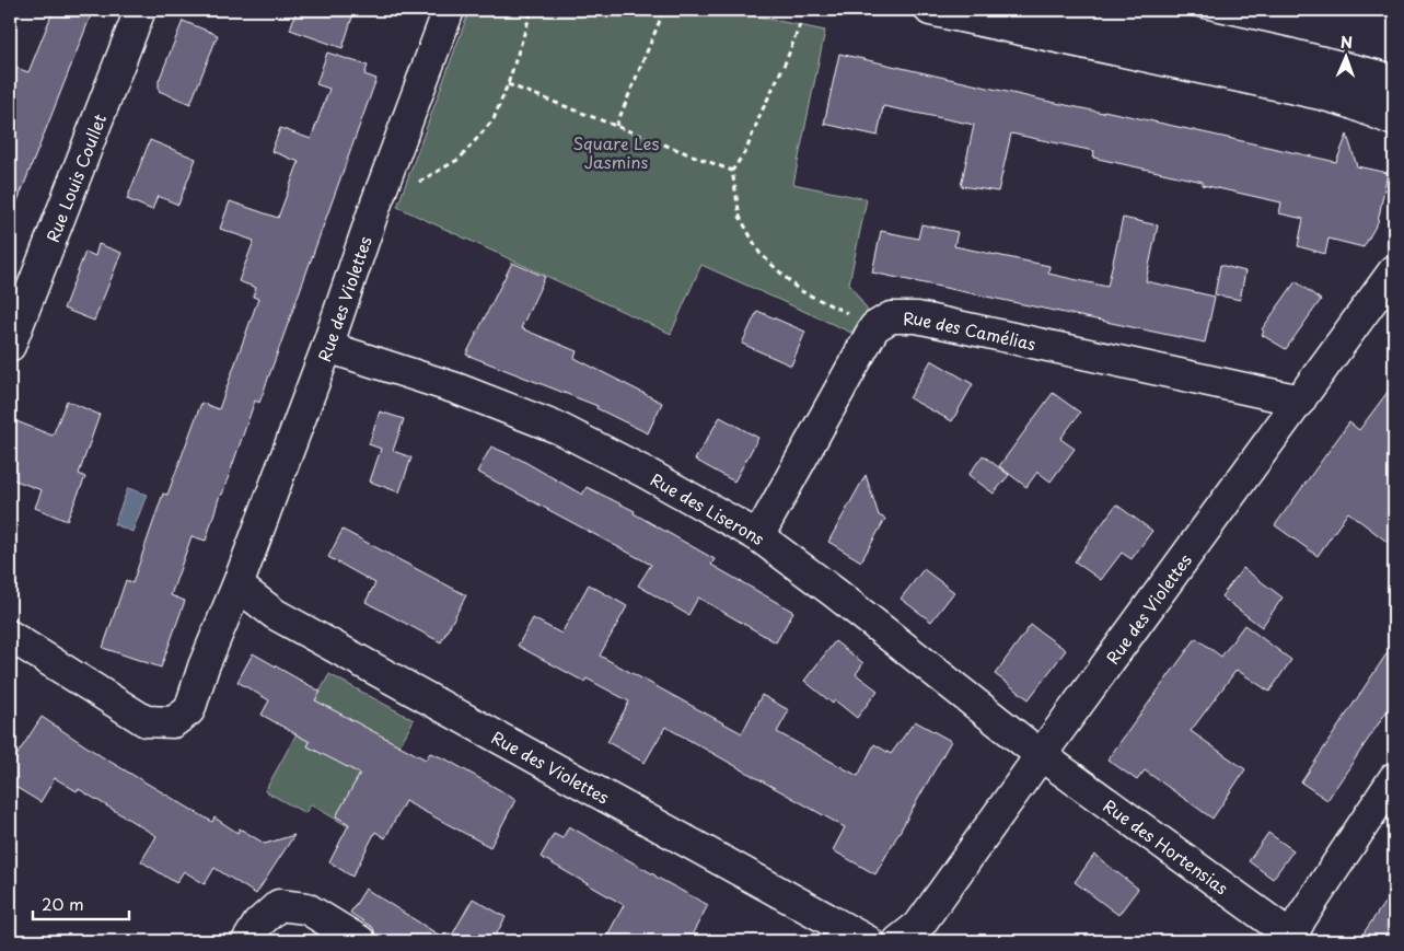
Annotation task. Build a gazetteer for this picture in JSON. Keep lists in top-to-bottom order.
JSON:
{
  "streets": {
    "street": [
      "Rue Louis Coullet",
      "Rue des Violettes",
      "Rue des Camélias",
      "Rue des Liserons",
      "Rue des Hortensias"
    ]
  },
  "crossings": [
    ["Rue des Violettes", "Rue des Camélias"],
    ["Rue des Violettes", "Rue des Liserons"],
    ["Rue des Violettes", "Rue des Hortensias"],
    ["Rue des Liserons", "Rue des Hortensias"]
  ],
  "parks": ["Square Les Jasmins"],
  "scale_bar": "20 m",
  "north": "top"
}
